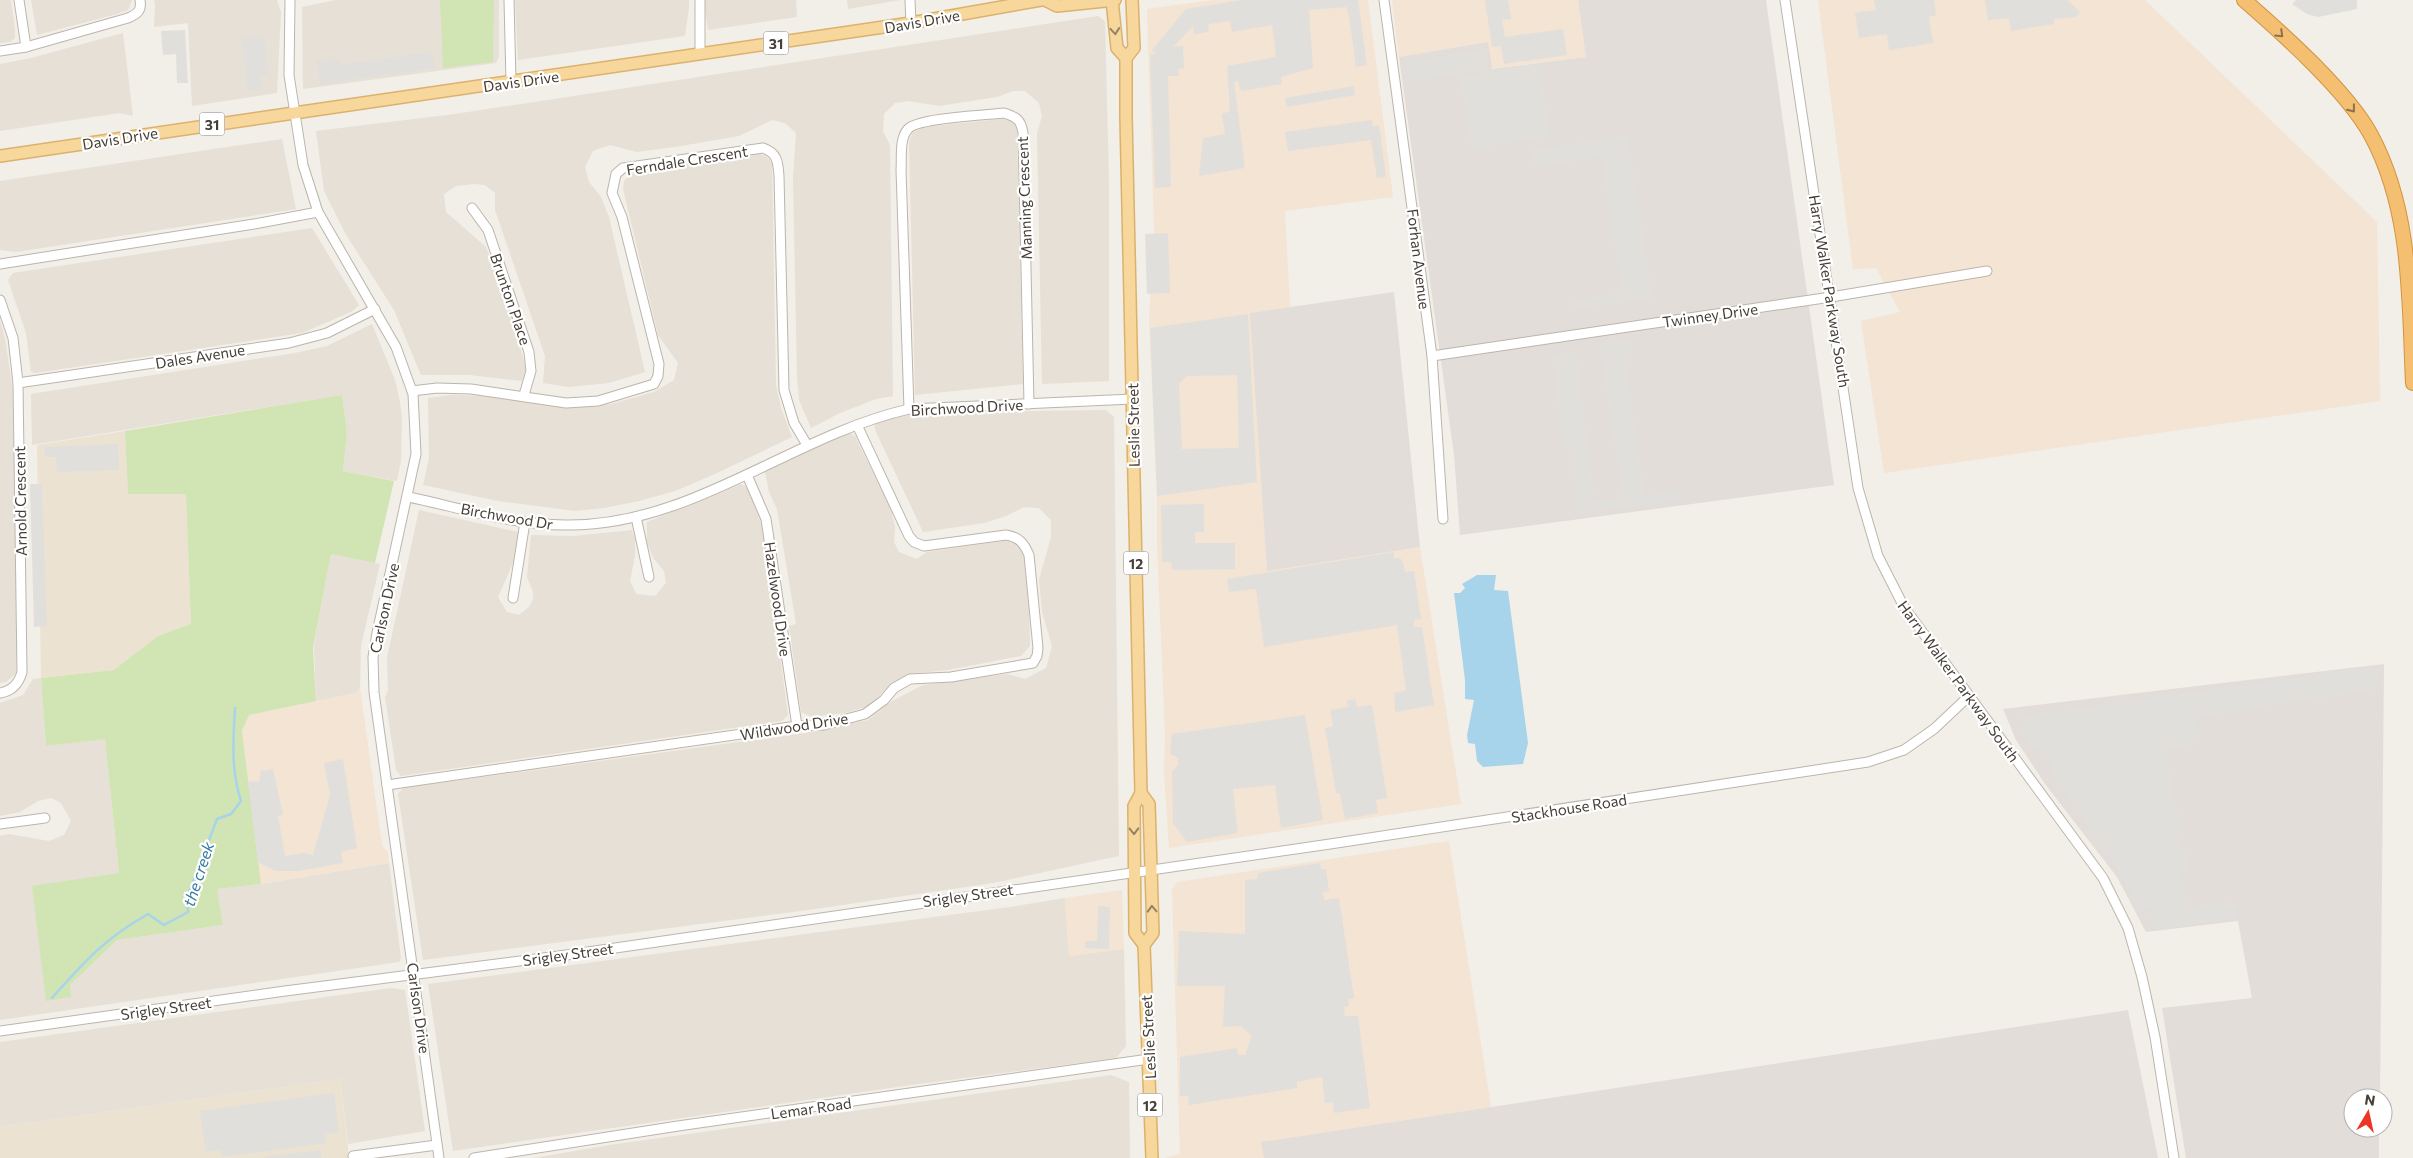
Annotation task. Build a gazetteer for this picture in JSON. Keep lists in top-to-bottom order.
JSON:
{
  "streets": {
    "main road": [
      "Davis Drive",
      "31",
      "Leslie Street",
      "12"
    ],
    "street": [
      "Ferndale Crescent",
      "Manning Crescent",
      "Forhan Avenue",
      "Harry Walker Parkway South",
      "Brunton Place",
      "Twinney Drive",
      "Dales Avenue",
      "Birchwood Drive",
      "Arnold Crescent",
      "Birchwood Dr",
      "Hazelwood Drive",
      "Carlson Drive",
      "Wildwood Drive",
      "Stackhouse Road",
      "Srigley Street",
      "Lemar Road"
    ]
  },
  "crossings": [
    ["Davis Drive", "Leslie Street"],
    ["Davis Drive", "Carlson Drive"],
    ["Ferndale Crescent", "Brunton Place"],
    ["Ferndale Crescent", "Birchwood Drive"],
    ["Ferndale Crescent", "Carlson Drive"],
    ["Manning Crescent", "Birchwood Drive"],
    ["Forhan Avenue", "Twinney Drive"],
    ["Harry Walker Parkway South", "Twinney Drive"],
    ["Harry Walker Parkway South", "Stackhouse Road"],
    ["Dales Avenue", "Arnold Crescent"],
    ["Dales Avenue", "Carlson Drive"],
    ["Birchwood Drive", "Leslie Street"],
    ["Birchwood Drive", "Wildwood Drive"],
    ["Leslie Street", "Stackhouse Road"],
    ["Leslie Street", "Srigley Street"],
    ["Leslie Street", "Lemar Road"],
    ["Birchwood Dr", "Carlson Drive"],
    ["Hazelwood Drive", "Wildwood Drive"],
    ["Carlson Drive", "Wildwood Drive"],
    ["Carlson Drive", "Srigley Street"],
    ["Stackhouse Road", "Srigley Street"]
  ],
  "water": ["the creek"],
  "north": "top"
}
